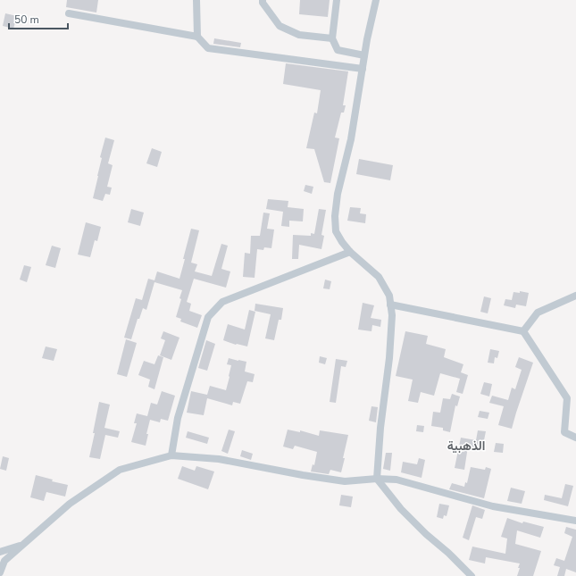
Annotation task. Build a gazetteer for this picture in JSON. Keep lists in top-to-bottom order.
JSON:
{
  "districts": ["الذهبية"],
  "scale_bar": "50 m"
}
